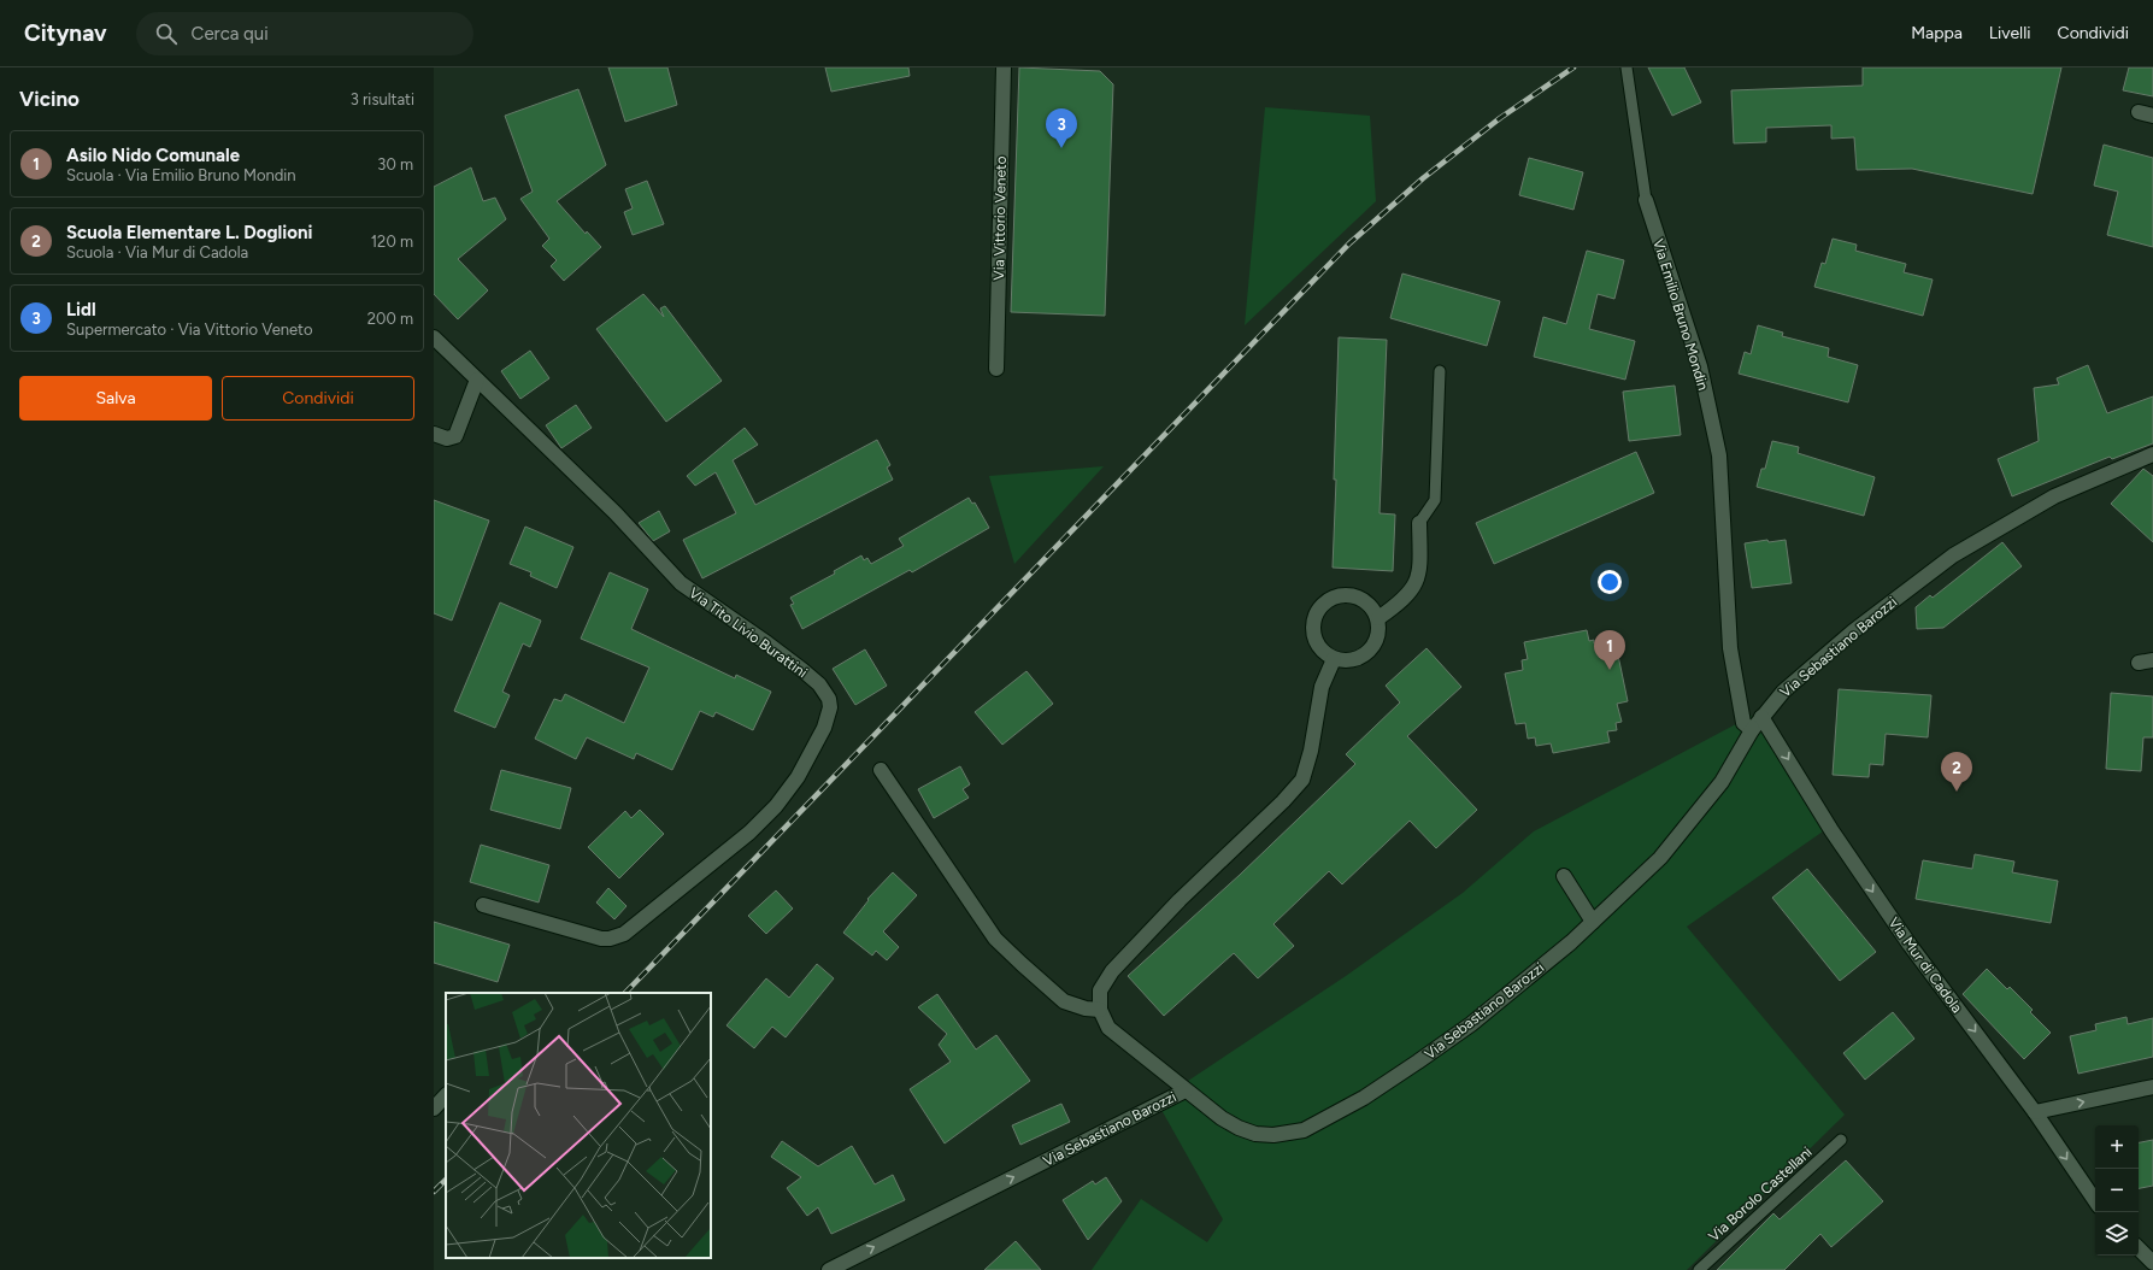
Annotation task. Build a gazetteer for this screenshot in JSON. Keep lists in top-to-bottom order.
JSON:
{
  "streets": {
    "street": [
      "Via Vittorio Veneto",
      "Via Emilio Bruno Mondin",
      "Via Tito Livio Burattini",
      "Via Sebastiano Barozzi",
      "Via Mur di Cadola"
    ],
    "lane": ["Via Borolo Castellani"]
  },
  "crossings": [
    ["Via Emilio Bruno Mondin", "Via Sebastiano Barozzi"],
    ["Via Sebastiano Barozzi", "Via Mur di Cadola"]
  ],
  "one_way": ["Via Mur di Cadola"],
  "page": {
    "header": "Citynav",
    "search": "Cerca qui",
    "nav": ["Mappa", "Livelli", "Condividi"],
    "heading": ["Vicino", "3 risultati"],
    "pins": ["3", "1", "2"],
    "list": [
      {
        "mark": "1",
        "name": "Asilo Nido Comunale",
        "note": "Scuola · Via Emilio Bruno Mondin",
        "value": "30 m"
      },
      {
        "mark": "2",
        "name": "Scuola Elementare L. Doglioni",
        "note": "Scuola · Via Mur di Cadola",
        "value": "120 m"
      },
      {
        "mark": "3",
        "name": "Lidl",
        "note": "Supermercato · Via Vittorio Veneto",
        "value": "200 m"
      }
    ],
    "buttons": ["Salva", "Condividi"],
    "map_buttons": ["+", "−"]
  }
}
